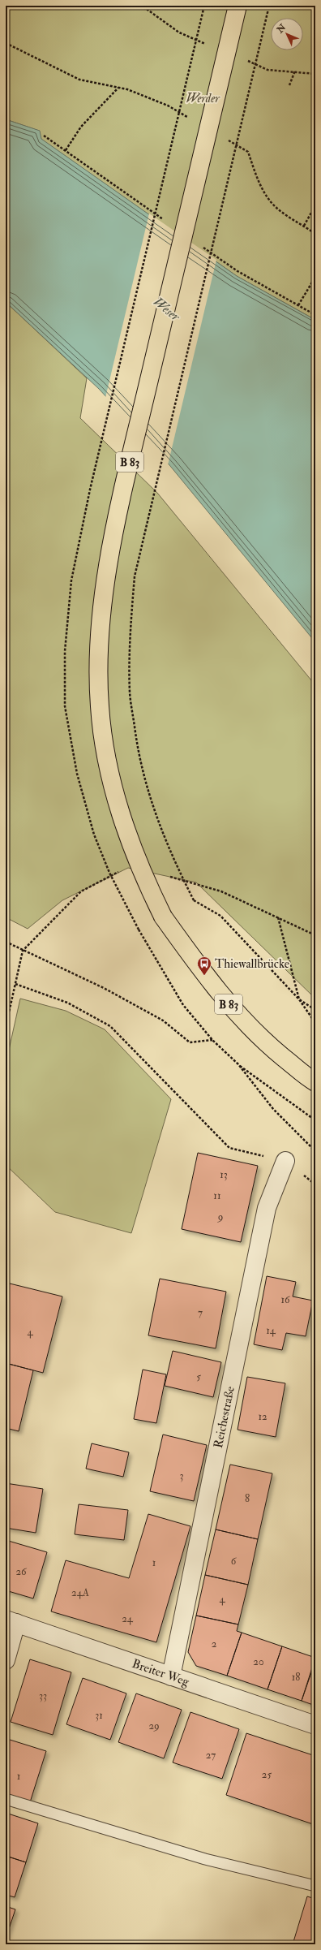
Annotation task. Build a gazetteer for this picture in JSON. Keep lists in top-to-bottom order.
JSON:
{
  "streets": {
    "main road": ["B 83"],
    "street": ["Reichestraße", "Breiter Weg"]
  },
  "crossings": [
    ["Reichestraße", "Breiter Weg"]
  ],
  "water": ["Weser"],
  "parks": ["Werder"],
  "places": {
    "bus stop": ["Thiewallbrücke"]
  },
  "house_numbers": [
    "13",
    "11",
    "9",
    "16",
    "7",
    "14",
    "4",
    "5",
    "12",
    "3",
    "8",
    "6",
    "1",
    "26",
    "24A",
    "4",
    "24",
    "2",
    "20",
    "18",
    "33",
    "31",
    "29",
    "27",
    "25",
    "1"
  ],
  "north": "top left"
}
